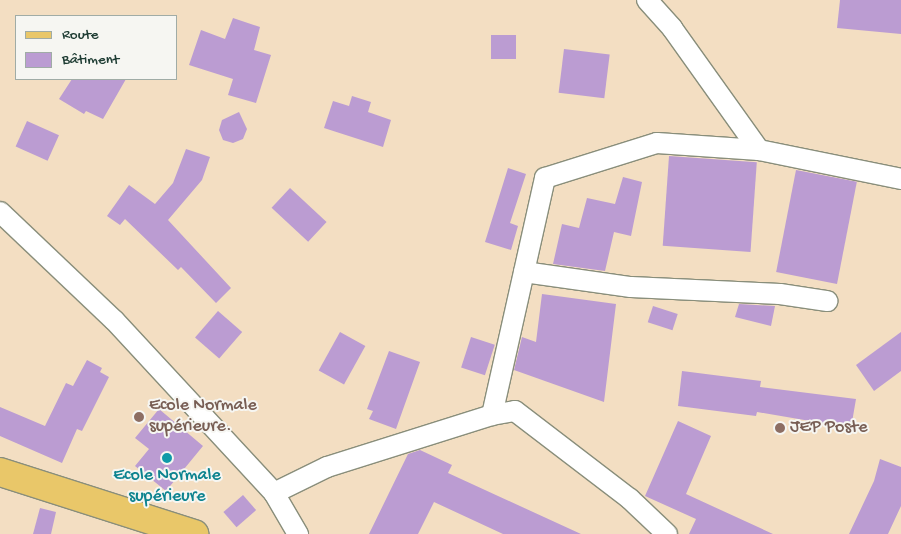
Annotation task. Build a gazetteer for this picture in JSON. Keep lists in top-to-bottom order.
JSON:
{
  "places": ["Ecole Normale supérieure.", "JEP Poste", "Ecole Normale supérieure"],
  "legend": ["Route", "Bâtiment"]
}
